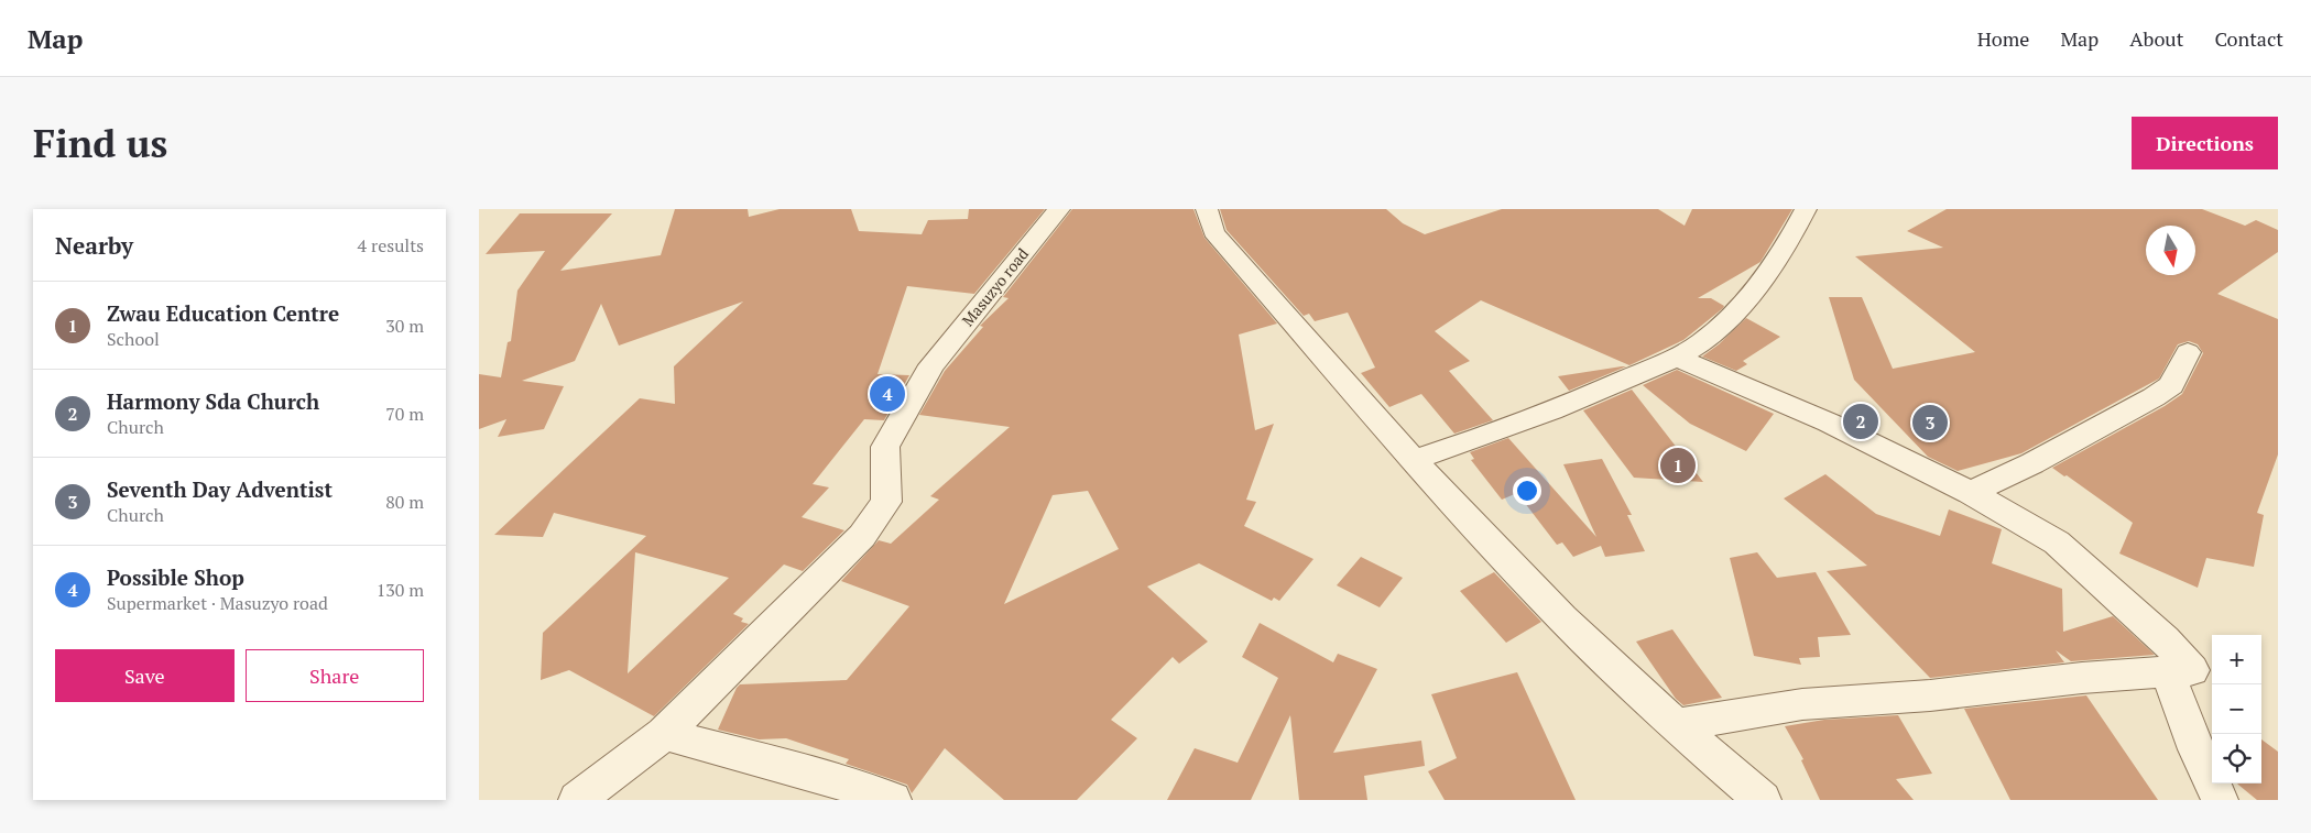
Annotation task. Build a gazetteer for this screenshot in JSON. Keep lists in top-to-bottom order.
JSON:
{
  "streets": {
    "street": ["Masuzyo road"]
  },
  "north": "bottom",
  "page": {
    "header": "Map",
    "nav": [
      "Home",
      "Map",
      "About",
      "Contact"
    ],
    "buttons": [
      "Directions",
      ["Save", "Share"]
    ],
    "title": "Find us",
    "heading": ["Nearby", "4 results"],
    "list": [
      {
        "mark": "1",
        "name": "Zwau Education Centre",
        "note": "School",
        "value": "30 m"
      },
      {
        "mark": "2",
        "name": "Harmony Sda Church",
        "note": "Church",
        "value": "70 m"
      },
      {
        "mark": "3",
        "name": "Seventh Day Adventist",
        "note": "Church",
        "value": "80 m"
      },
      {
        "mark": "4",
        "name": "Possible Shop",
        "note": "Supermarket · Masuzyo road",
        "value": "130 m"
      }
    ],
    "pins": [
      "4",
      "2",
      "3",
      "1"
    ],
    "map_buttons": ["+", "−"]
  }
}
